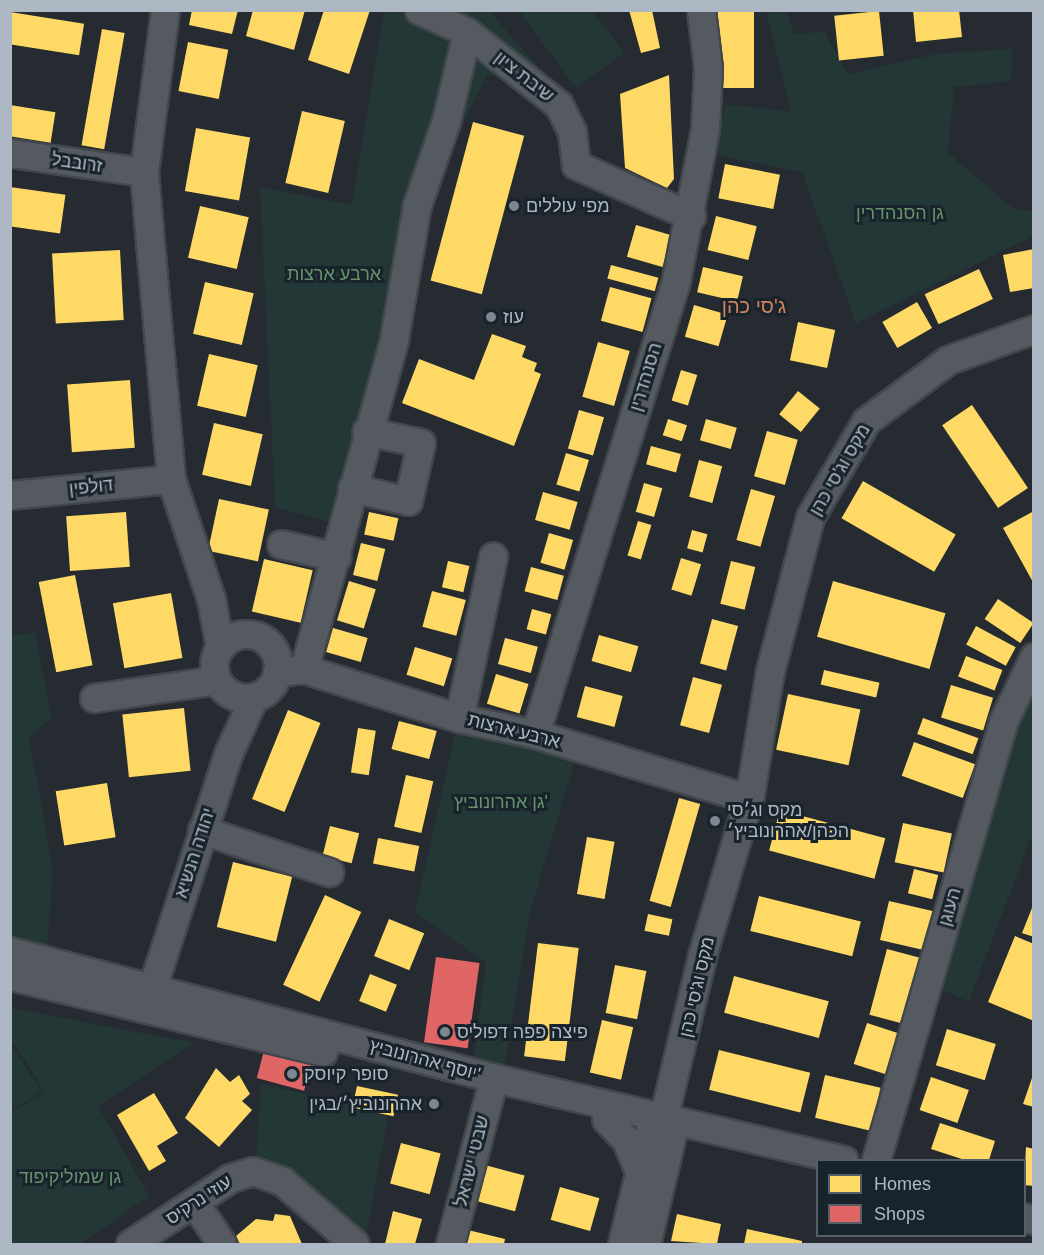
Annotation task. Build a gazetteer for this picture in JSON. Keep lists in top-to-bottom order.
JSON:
{
  "streets": {
    "street": [
      "שיבת ציון",
      "זרובבל",
      "הסנהדרין",
      "מקס וג'סי כהן",
      "דולפין",
      "ארבע ארצות",
      "יהודה הנשיא",
      "העוגן",
      "יוסף אהרונוביץ'",
      "שבטי ישראל",
      "עוזי נרקיס"
    ]
  },
  "crossings": [
    ["שיבת ציון", "הסנהדרין"],
    ["הסנהדרין", "ארבע ארצות"],
    ["מקס וג'סי כהן", "ארבע ארצות"],
    ["מקס וג'סי כהן", "יוסף אהרונוביץ'"],
    ["ארבע ארצות", "יהודה הנשיא"],
    ["יהודה הנשיא", "יוסף אהרונוביץ'"],
    ["יוסף אהרונוביץ'", "שבטי ישראל"]
  ],
  "districts": ["ג'סי כהן"],
  "parks": [
    "גן הסנהדרין",
    "ארבע ארצות",
    "גן אהרונוביץ'",
    "גן שמוליקיפוד"
  ],
  "places": [
    "מפי עוללים",
    "עוז",
    "מקס וג׳סי הכהן/אהרונוביץ׳",
    "פיצה פפה דפוליס",
    "סופר קיוסק",
    "אהרונוביץ׳/בגין"
  ],
  "legend": ["Homes", "Shops"]
}
